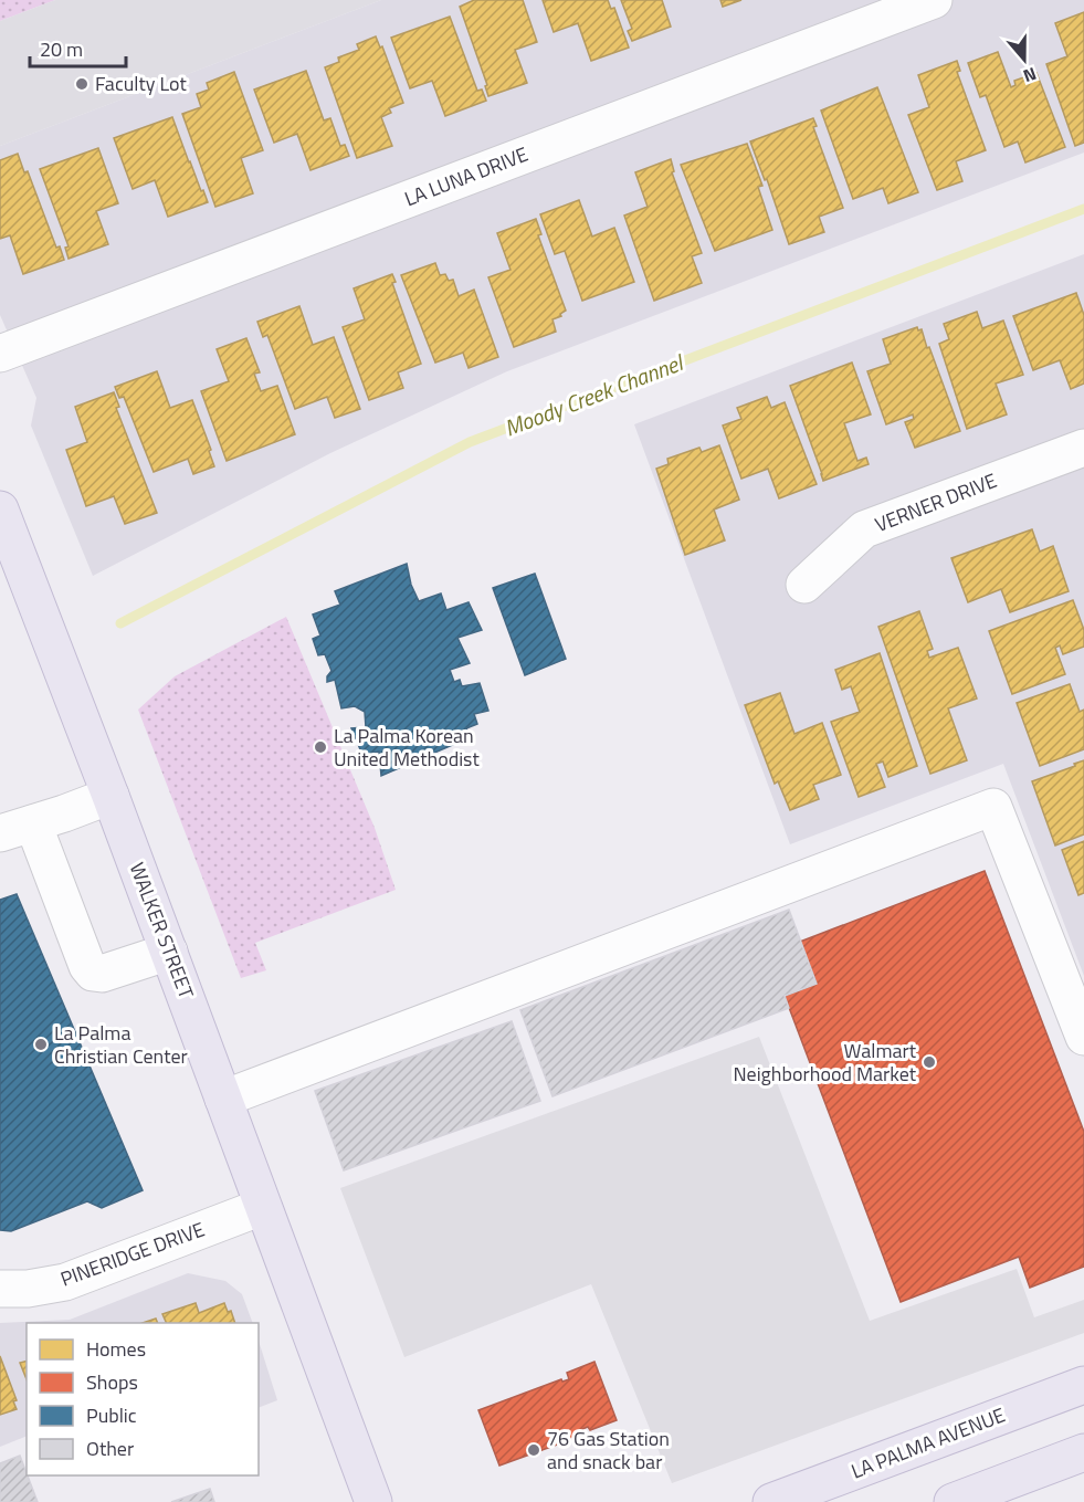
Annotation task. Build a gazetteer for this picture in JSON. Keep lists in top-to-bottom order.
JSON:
{
  "streets": {
    "main road": ["WALKER STREET", "LA PALMA AVENUE"],
    "street": ["LA LUNA DRIVE", "VERNER DRIVE", "PINERIDGE DRIVE"]
  },
  "crossings": [
    ["WALKER STREET", "PINERIDGE DRIVE"]
  ],
  "water": ["Moody Creek Channel"],
  "places": [
    "Faculty Lot",
    "La Palma Korean United Methodist",
    "La Palma Christian Center",
    "Walmart Neighborhood Market",
    "76 Gas Station and snack bar"
  ],
  "legend": [
    "Homes",
    "Shops",
    "Public",
    "Other"
  ],
  "scale_bar": "20 m",
  "north": "bottom"
}
